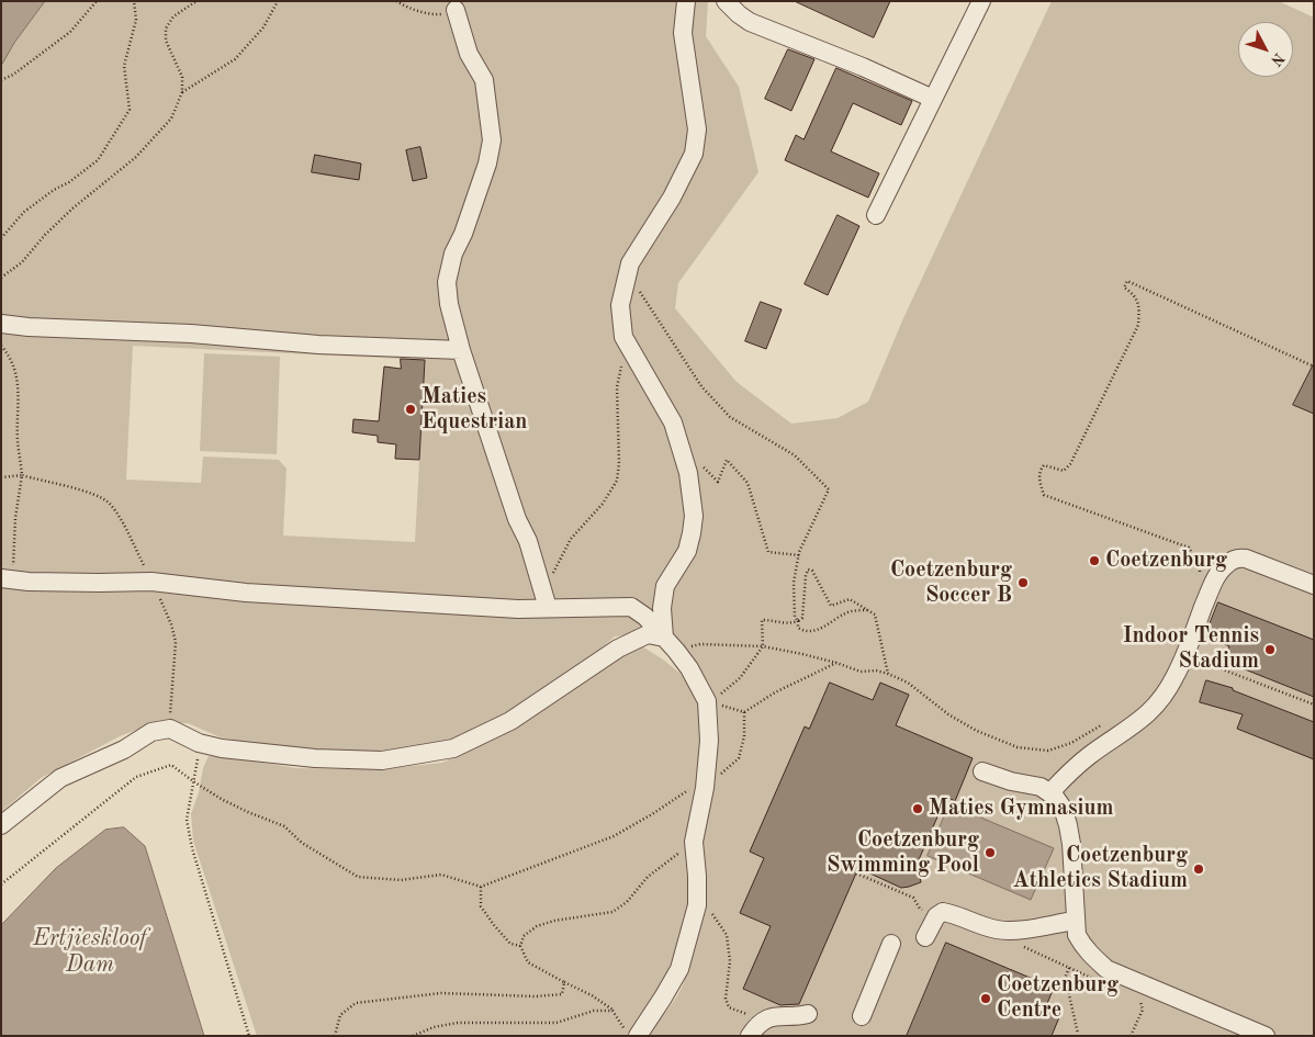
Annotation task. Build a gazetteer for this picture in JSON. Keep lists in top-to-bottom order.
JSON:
{
  "water": ["Ertjieskloof Dam"],
  "places": [
    "Maties Equestrian",
    "Coetzenburg",
    "Coetzenburg Soccer B",
    "Indoor Tennis Stadium",
    "Maties Gymnasium",
    "Coetzenburg Swimming Pool",
    "Coetzenburg Athletics Stadium",
    "Coetzenburg Centre"
  ],
  "north": "bottom right"
}
